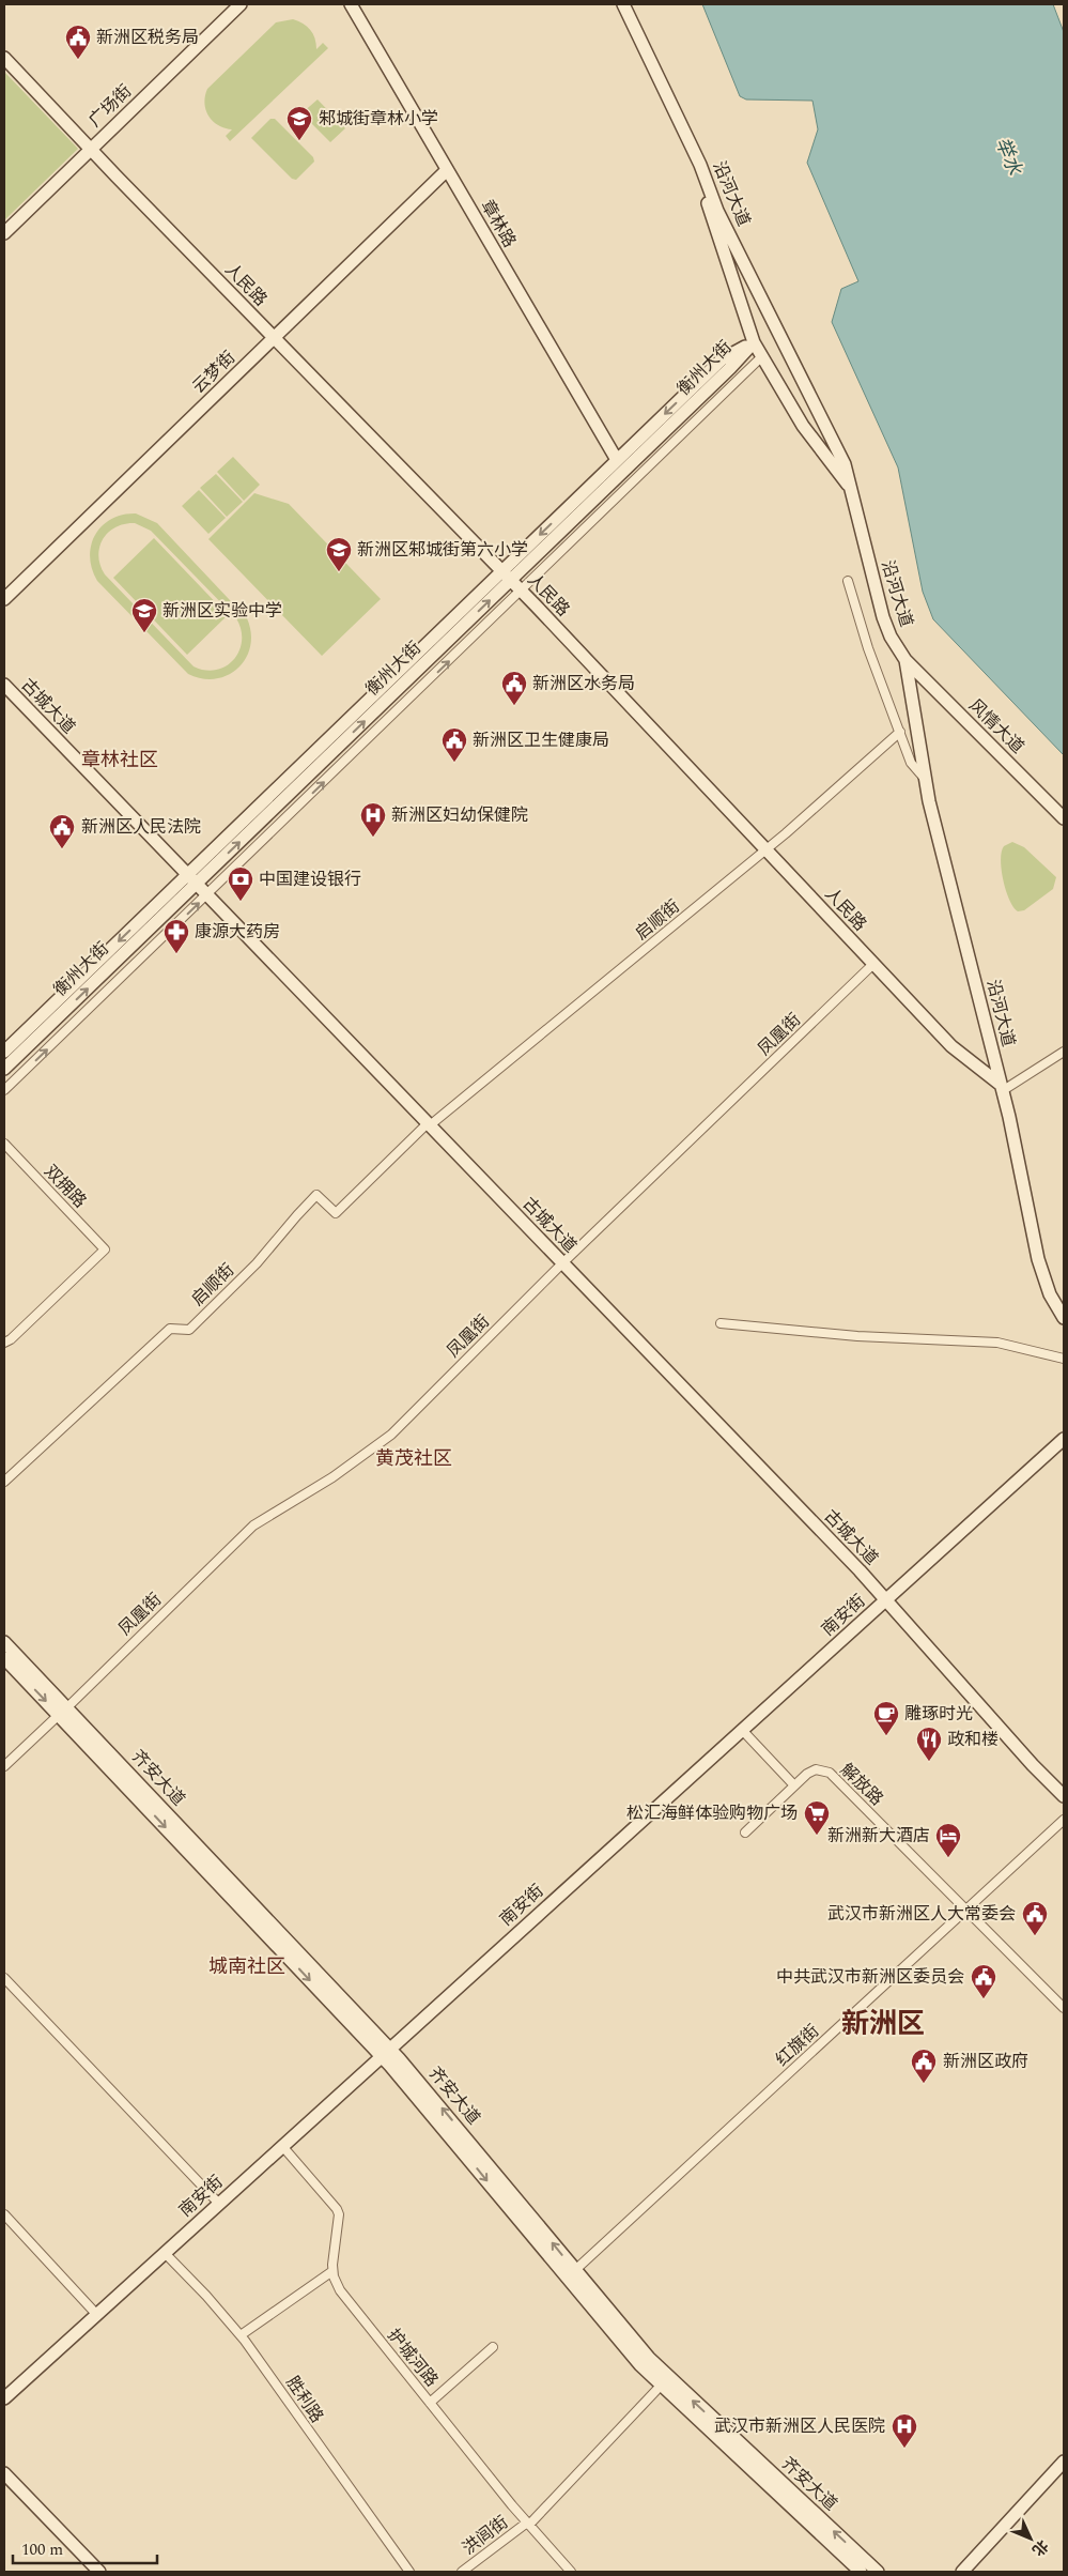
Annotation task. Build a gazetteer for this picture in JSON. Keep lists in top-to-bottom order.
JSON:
{
  "streets": {
    "main road": [
      "广场街",
      "沿河大道",
      "章林路",
      "人民路",
      "衡州大街",
      "云梦街",
      "古城大道",
      "风情大道",
      "南安街",
      "齐安大道"
    ],
    "street": [
      "启顺街",
      "凤凰街",
      "双拥路",
      "解放路",
      "红旗街",
      "护城河路",
      "胜利路",
      "洪闾街"
    ]
  },
  "crossings": [
    ["广场街", "人民路"],
    ["沿河大道", "人民路"],
    ["沿河大道", "风情大道"],
    ["章林路", "衡州大街"],
    ["章林路", "云梦街"],
    ["人民路", "衡州大街"],
    ["人民路", "云梦街"],
    ["人民路", "启顺街"],
    ["人民路", "凤凰街"],
    ["衡州大街", "古城大道"],
    ["古城大道", "启顺街"],
    ["古城大道", "凤凰街"],
    ["古城大道", "南安街"],
    ["凤凰街", "齐安大道"],
    ["南安街", "齐安大道"],
    ["南安街", "胜利路"],
    ["齐安大道", "红旗街"],
    ["齐安大道", "洪闾街"],
    ["解放路", "红旗街"],
    ["护城河路", "洪闾街"]
  ],
  "districts": [
    "章林社区",
    "黄茂社区",
    "城南社区",
    "新洲区"
  ],
  "water": ["举水"],
  "places": {
    "public building": [
      "新洲区税务局",
      "新洲区水务局",
      "新洲区卫生健康局",
      "新洲区人民法院",
      "武汉市新洲区人大常委会",
      "中共武汉市新洲区委员会",
      "新洲区政府"
    ],
    "school or university": ["邾城街章林小学", "新洲区邾城街第六小学", "新洲区实验中学"],
    "hospital": ["新洲区妇幼保健院", "武汉市新洲区人民医院"],
    "bank": ["中国建设银行"],
    "pharmacy": ["康源大药房"],
    "cafe": ["雕琢时光"],
    "restaurant": ["政和楼"],
    "supermarket": ["松汇海鲜体验购物广场"],
    "hotel": ["新洲新大酒店"]
  },
  "scale_bar": "100 m",
  "north": "bottom right"
}
